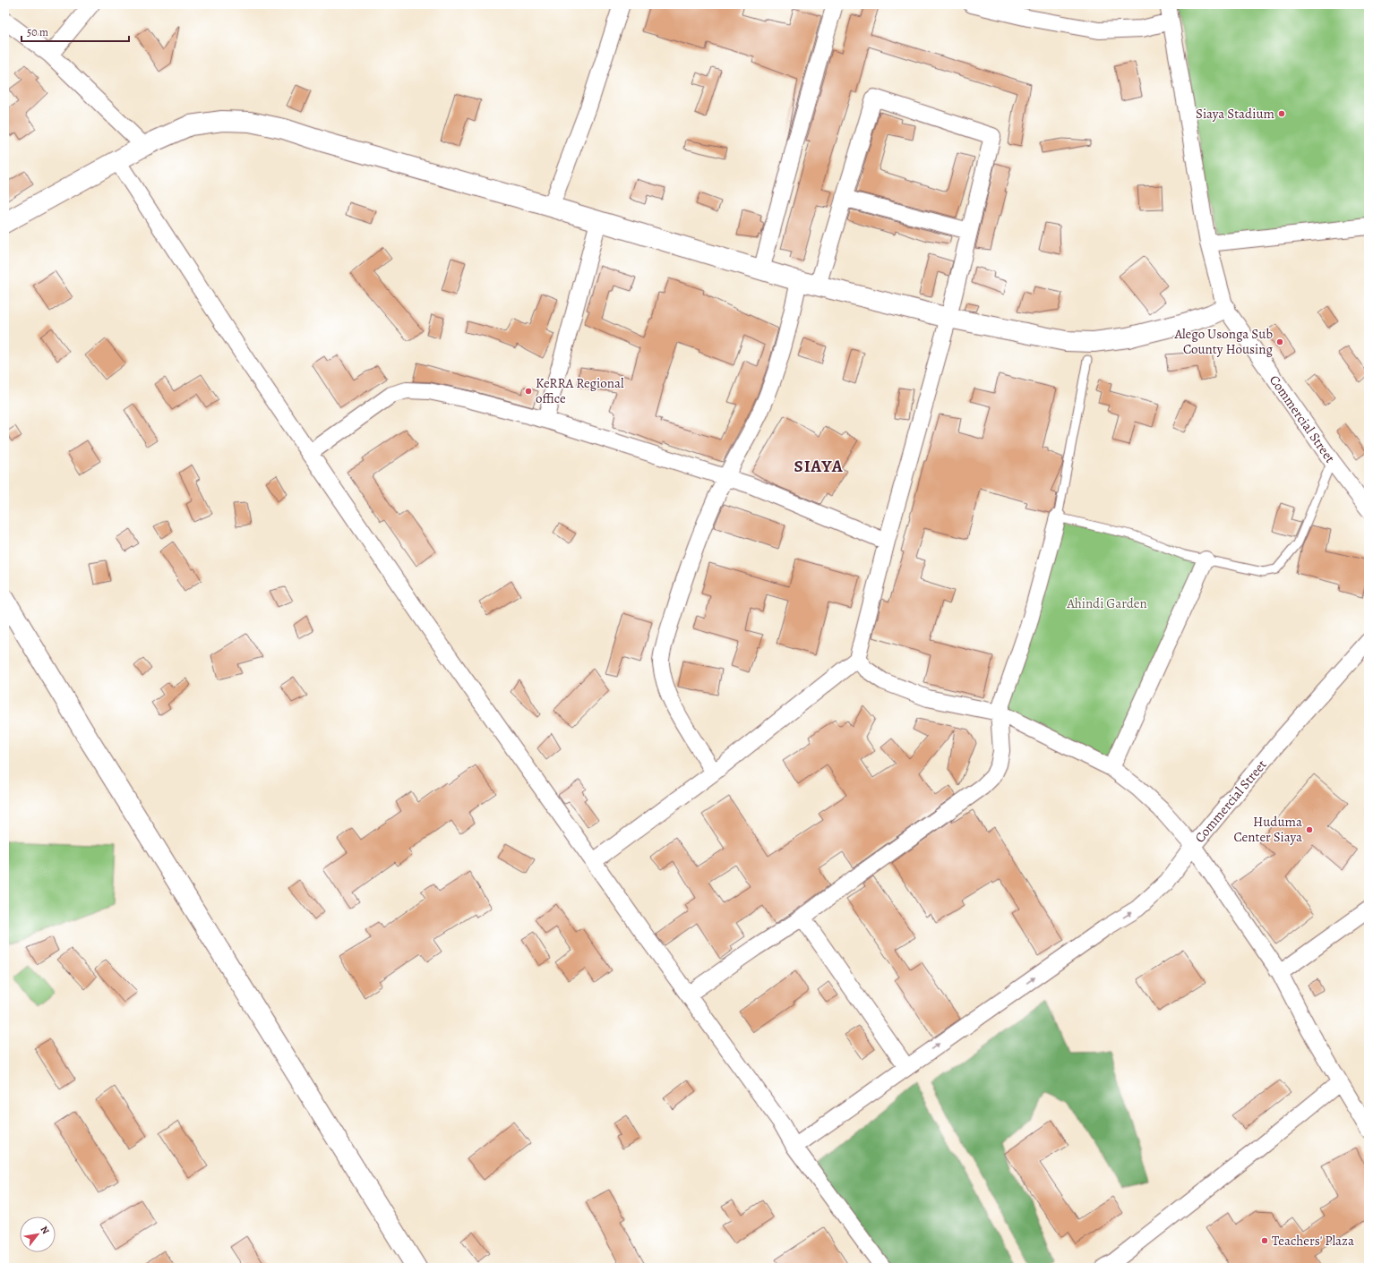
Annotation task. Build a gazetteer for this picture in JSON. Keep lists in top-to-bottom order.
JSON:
{
  "streets": {
    "street": ["Commercial Street"]
  },
  "districts": ["SIAYA"],
  "parks": ["Ahindi Garden"],
  "places": [
    "Siaya Stadium",
    "Alego Usonga Sub County Housing",
    "KeRRA Regional office",
    "Huduma Center Siaya",
    "Teachers' Plaza"
  ],
  "scale_bar": "50 m",
  "north": "top right"
}
